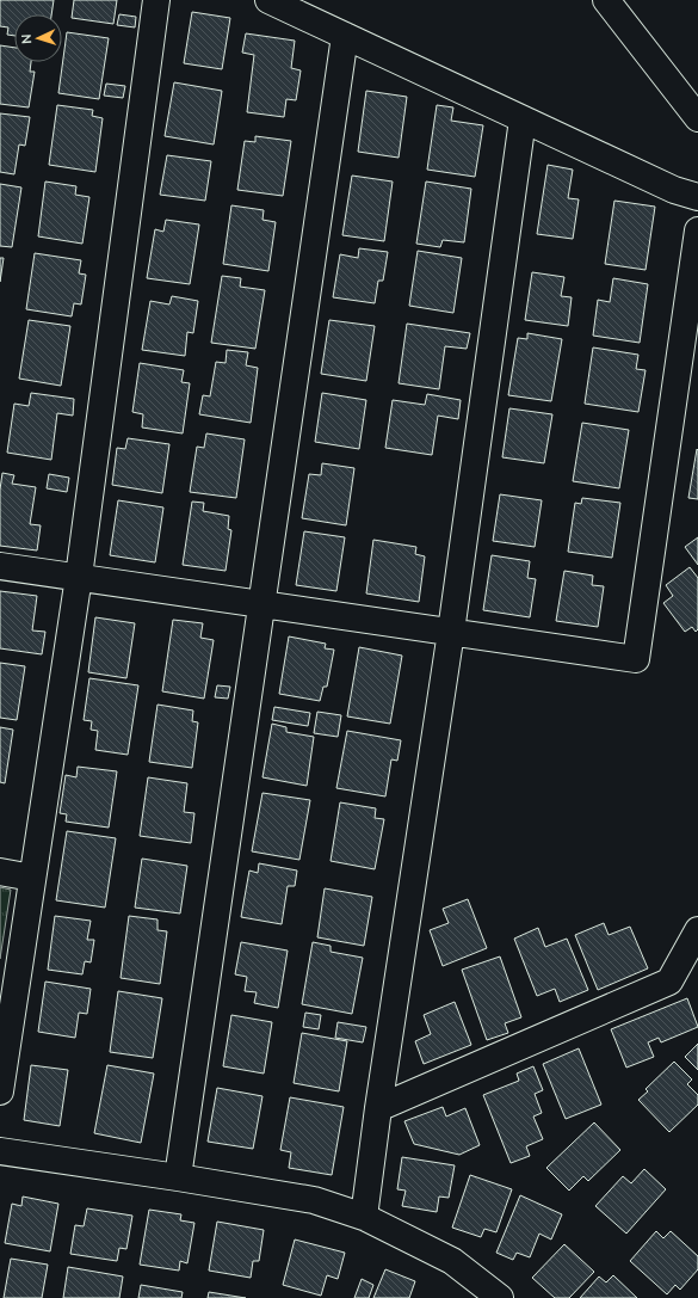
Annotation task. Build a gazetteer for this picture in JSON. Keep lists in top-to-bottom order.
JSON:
{
  "north": "left"
}
